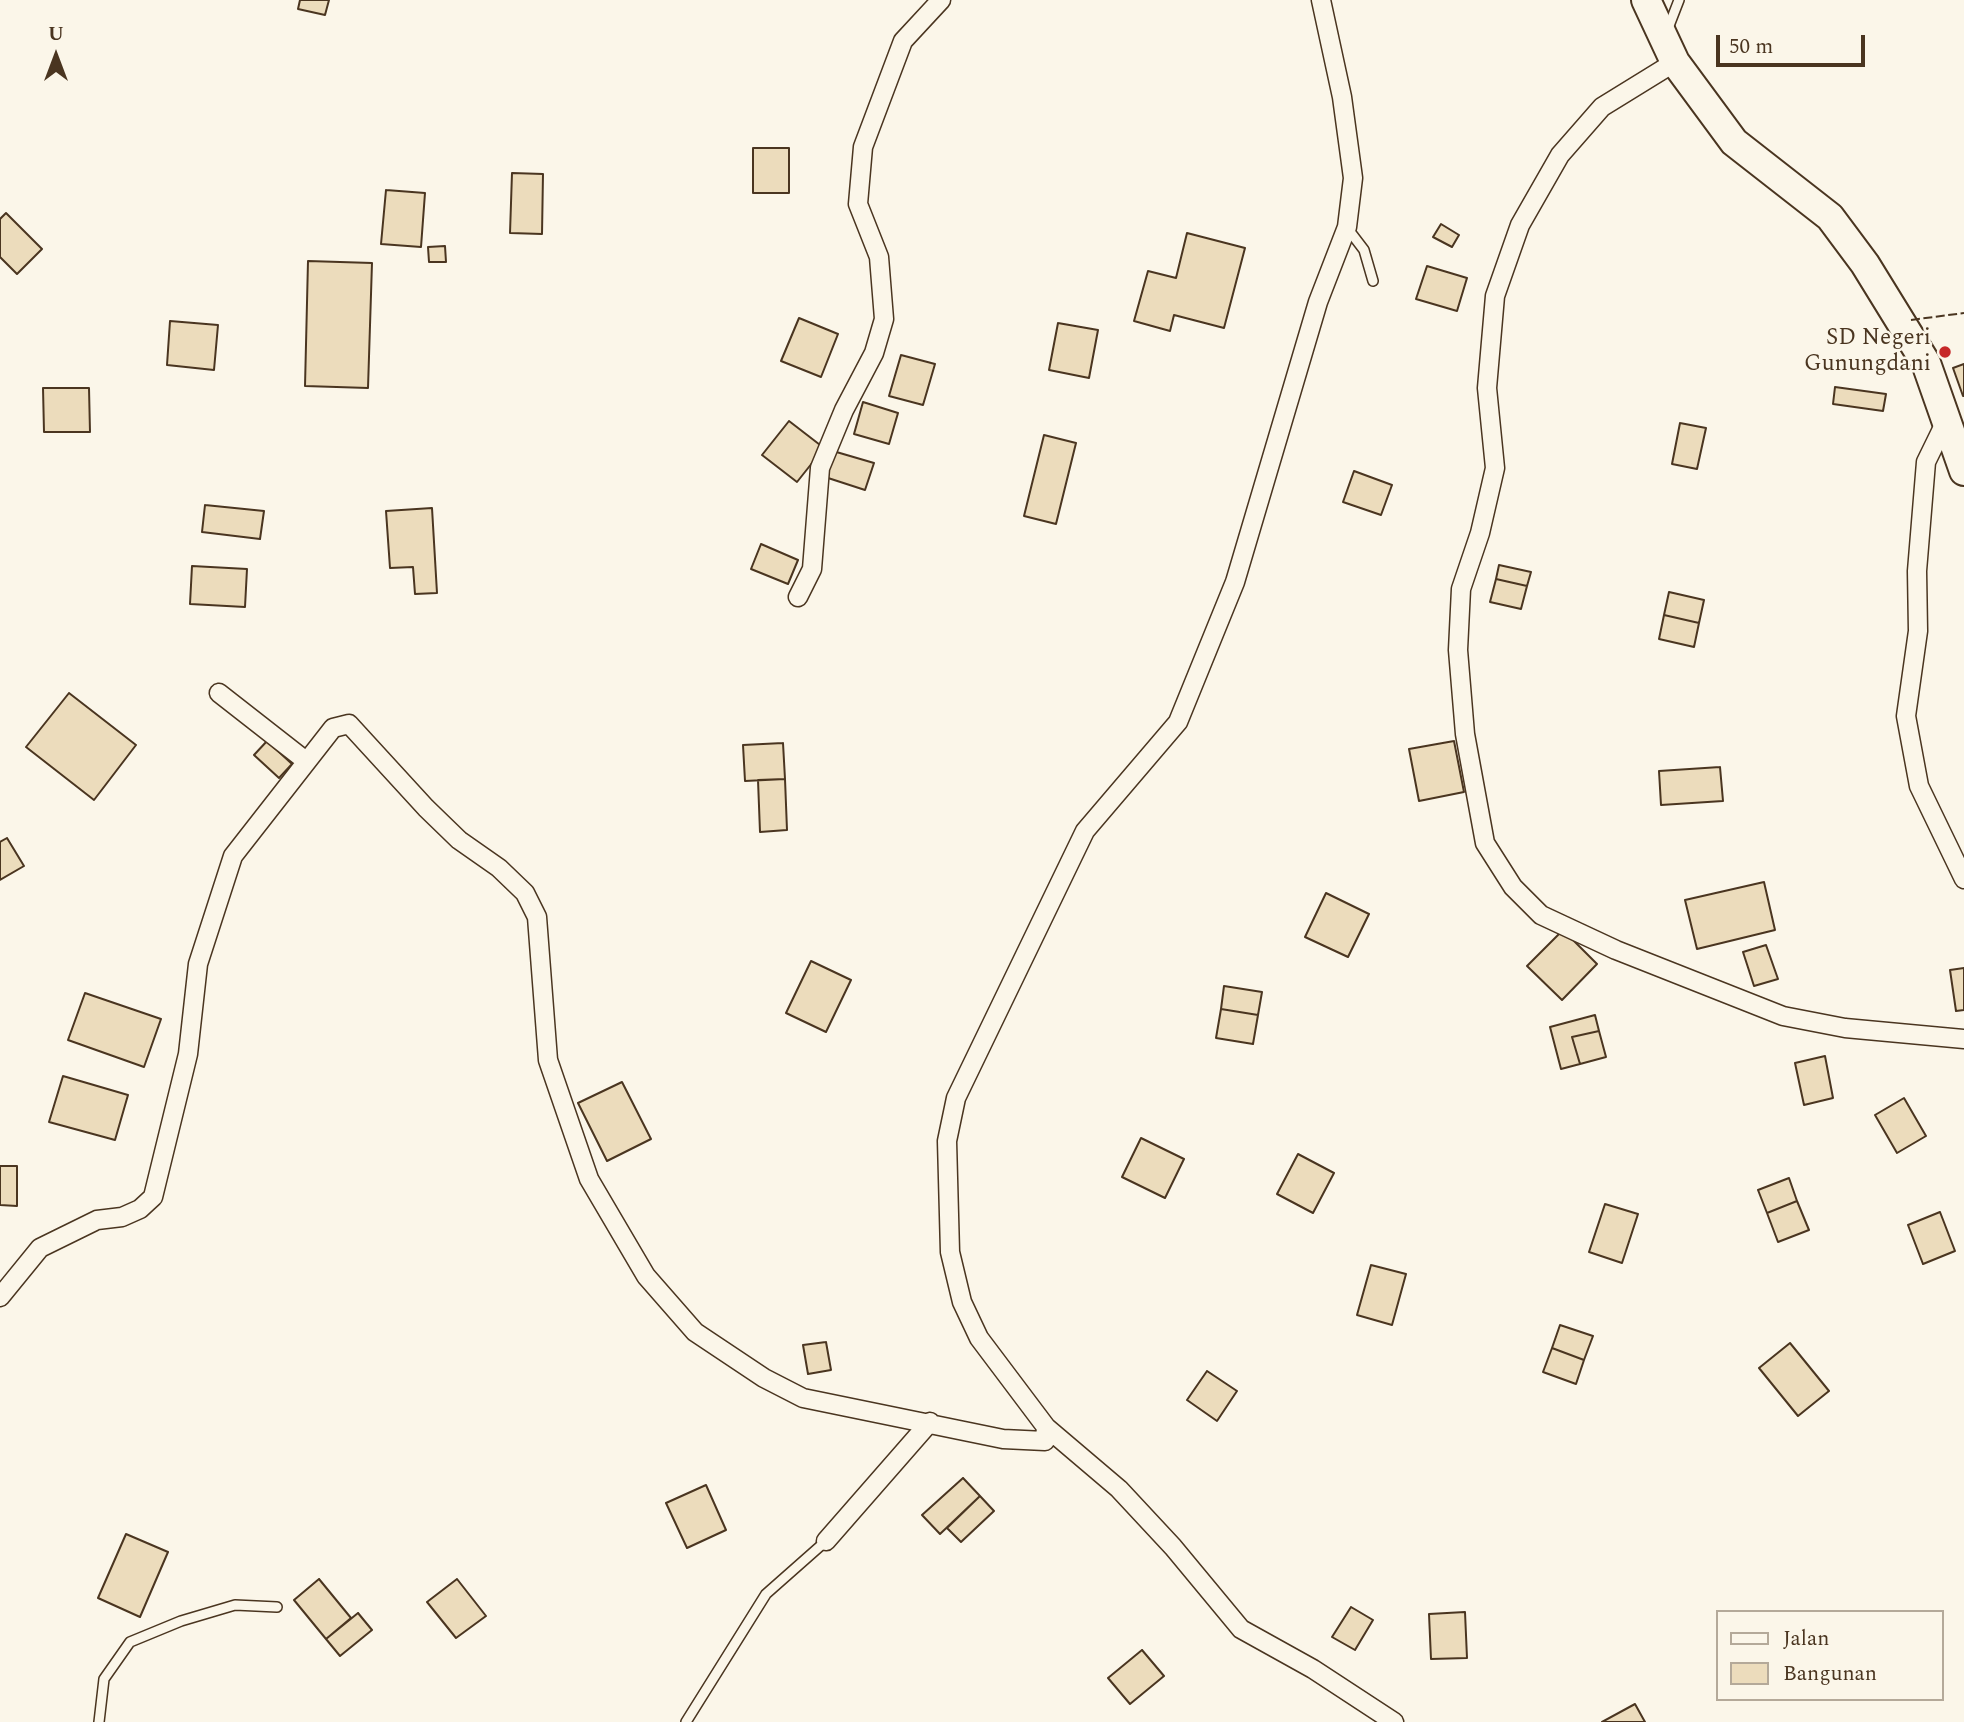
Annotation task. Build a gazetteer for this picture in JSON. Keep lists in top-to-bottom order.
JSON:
{
  "places": ["SD Negeri Gunungdani"],
  "legend": ["Jalan", "Bangunan"],
  "scale_bar": "50 m",
  "north": "top"
}
